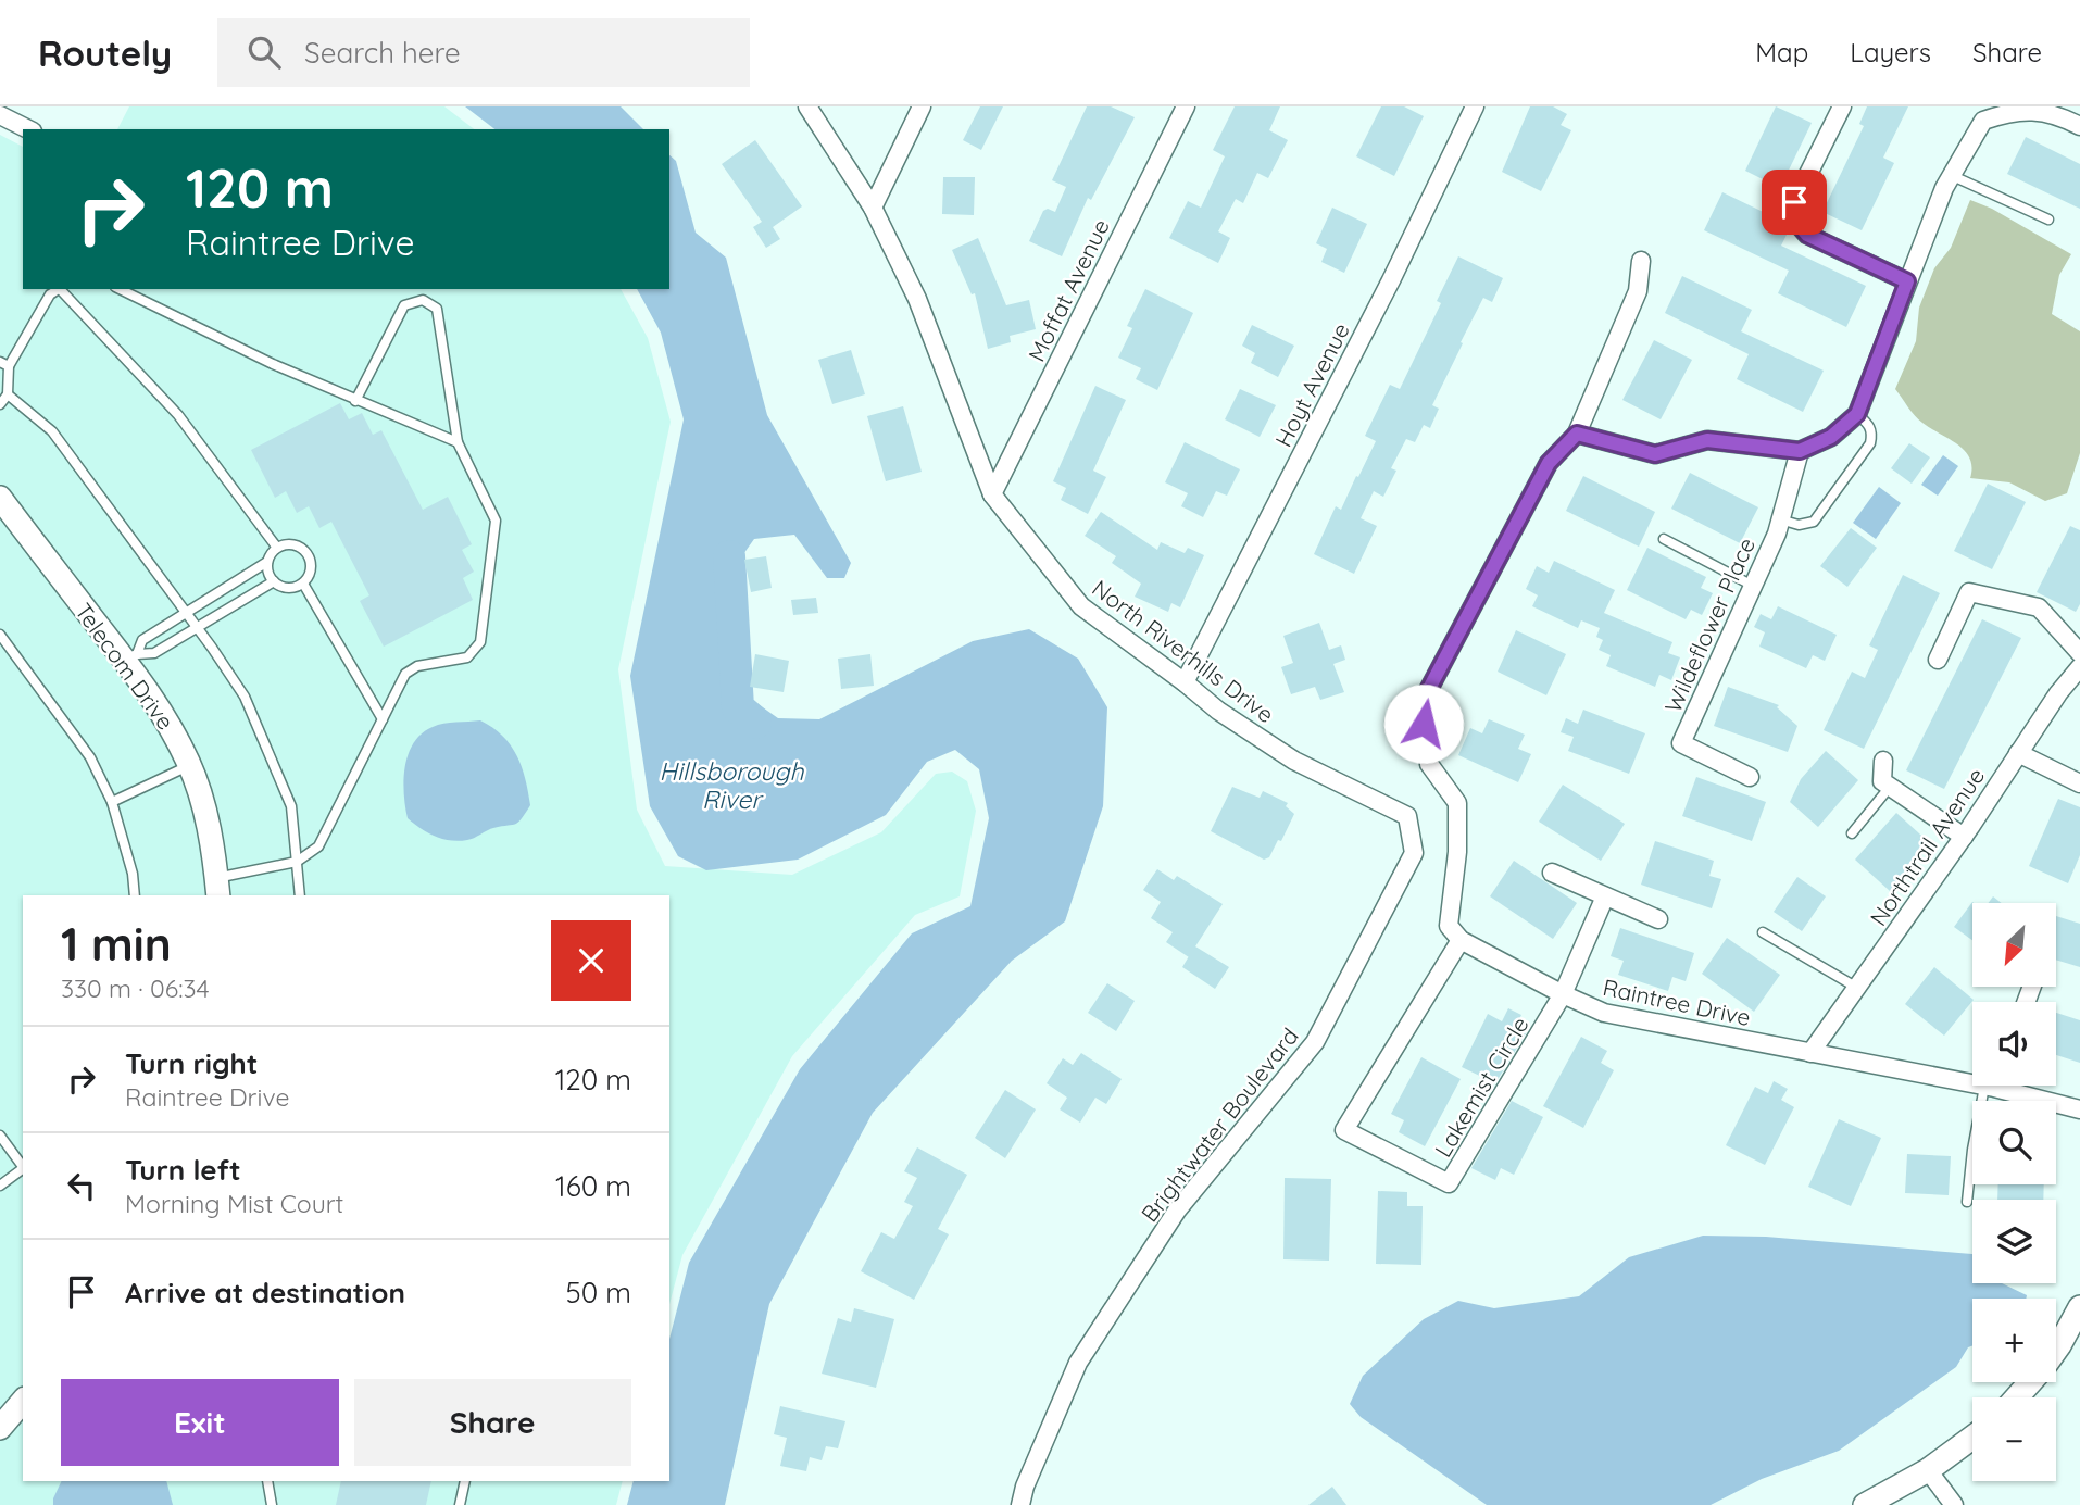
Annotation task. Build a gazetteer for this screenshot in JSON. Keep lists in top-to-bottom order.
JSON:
{
  "streets": {
    "street": [
      "Moffat Avenue",
      "Hoyt Avenue",
      "Wildeflower Place",
      "North Riverhills Drive",
      "Telecom Drive",
      "Northtrail Avenue",
      "Raintree Drive",
      "Lakemist Circle",
      "Brightwater Boulevard"
    ]
  },
  "crossings": [
    ["Moffat Avenue", "North Riverhills Drive"],
    ["Hoyt Avenue", "North Riverhills Drive"],
    ["North Riverhills Drive", "Brightwater Boulevard"],
    ["Northtrail Avenue", "Raintree Drive"],
    ["Raintree Drive", "Lakemist Circle"]
  ],
  "water": ["Hillsborough River"],
  "north": "bottom left",
  "page": {
    "header": "Routely",
    "search": "Search here",
    "nav": ["Map", "Layers", "Share"],
    "turn": ["120 m", "Raintree Drive"],
    "heading": ["1 min", "330 m · 06:34"],
    "map_buttons": ["+", "−"],
    "list": [
      {
        "name": "Turn right",
        "note": "Raintree Drive",
        "value": "120 m"
      },
      {
        "name": "Turn left",
        "note": "Morning Mist Court",
        "value": "160 m"
      },
      {
        "name": "Arrive at destination",
        "value": "50 m"
      }
    ],
    "buttons": ["Exit", "Share"]
  }
}
